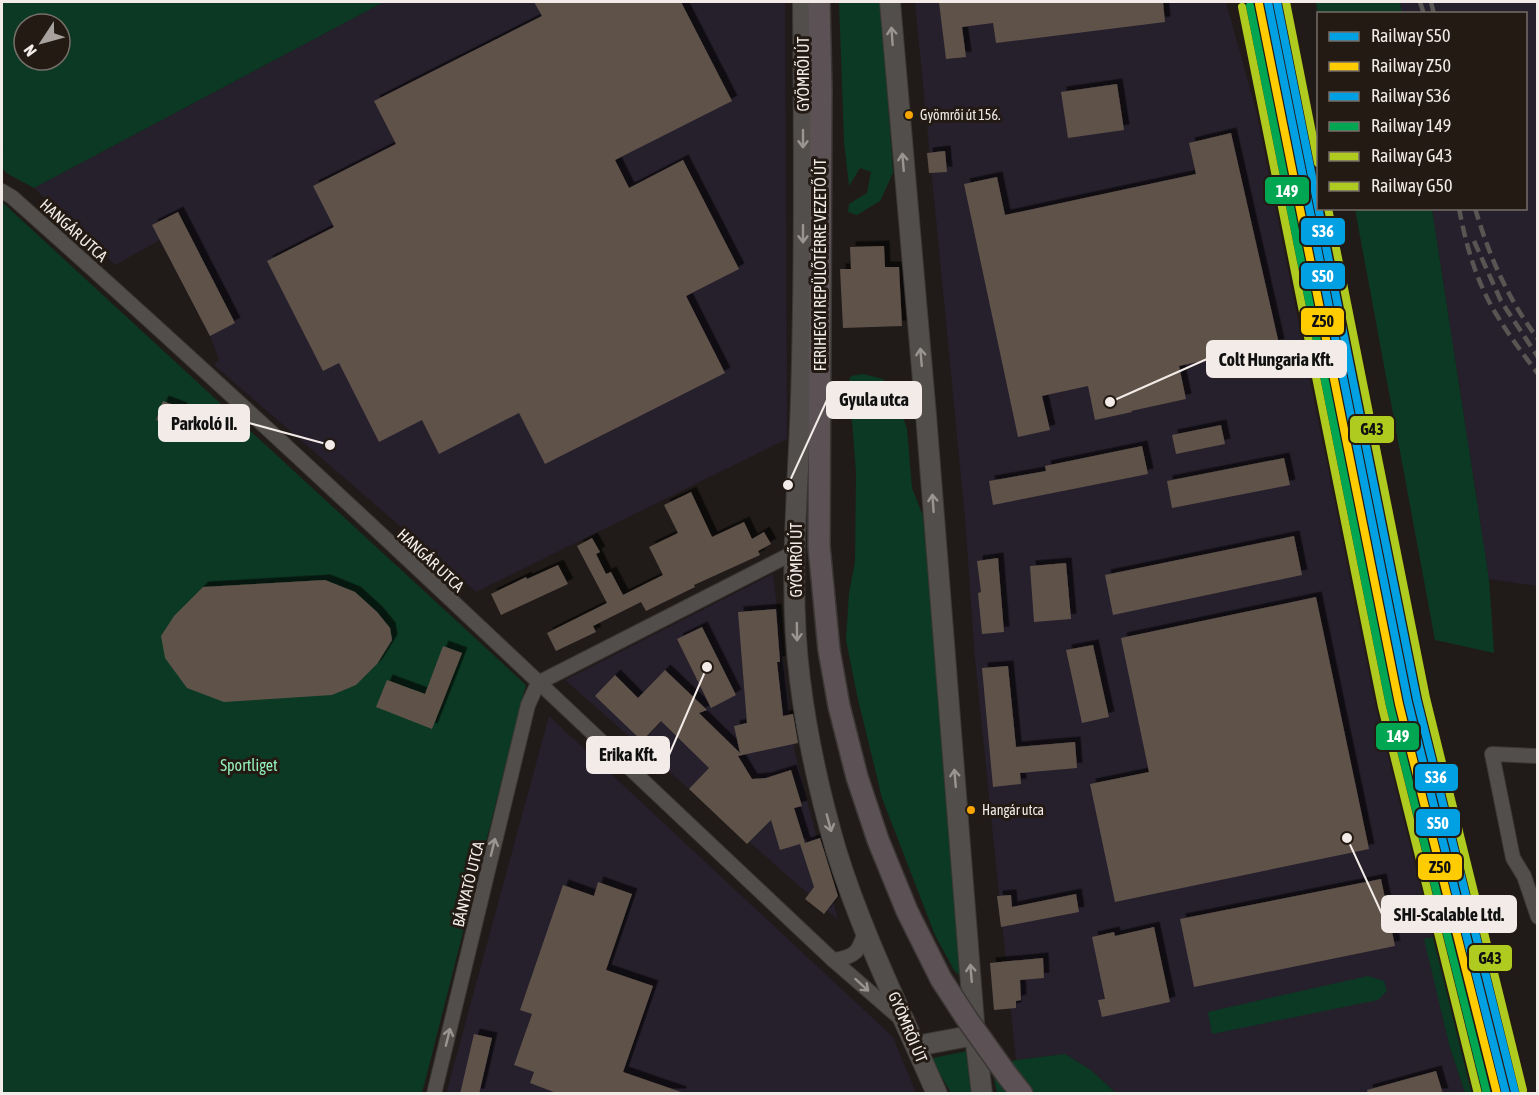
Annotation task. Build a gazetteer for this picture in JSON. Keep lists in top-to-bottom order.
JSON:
{
  "streets": {
    "main road": ["FERIHEGYI REPÜLŐTÉRRE VEZETŐ ÚT"],
    "street": ["GYÖMRŐI ÚT", "HANGÁR UTCA", "BÁNYATÓ UTCA"]
  },
  "crossings": [
    ["GYÖMRŐI ÚT", "HANGÁR UTCA"],
    ["HANGÁR UTCA", "BÁNYATÓ UTCA"]
  ],
  "one_way": ["BÁNYATÓ UTCA"],
  "parks": ["Sportliget"],
  "places": [
    "Gyömrői út 156.",
    "Colt Hungaria Kft.",
    "Parkoló II.",
    "Gyula utca",
    "Erika Kft.",
    "Hangár utca",
    "SHI-Scalable Ltd."
  ],
  "lines": [
    "rail line S50",
    "rail line S36",
    "rail line G43",
    "rail line Z50",
    "rail line 149",
    "rail line G50"
  ],
  "legend": [
    "Railway S50",
    "Railway Z50",
    "Railway S36",
    "Railway 149",
    "Railway G43",
    "Railway G50"
  ],
  "north": "bottom left"
}
